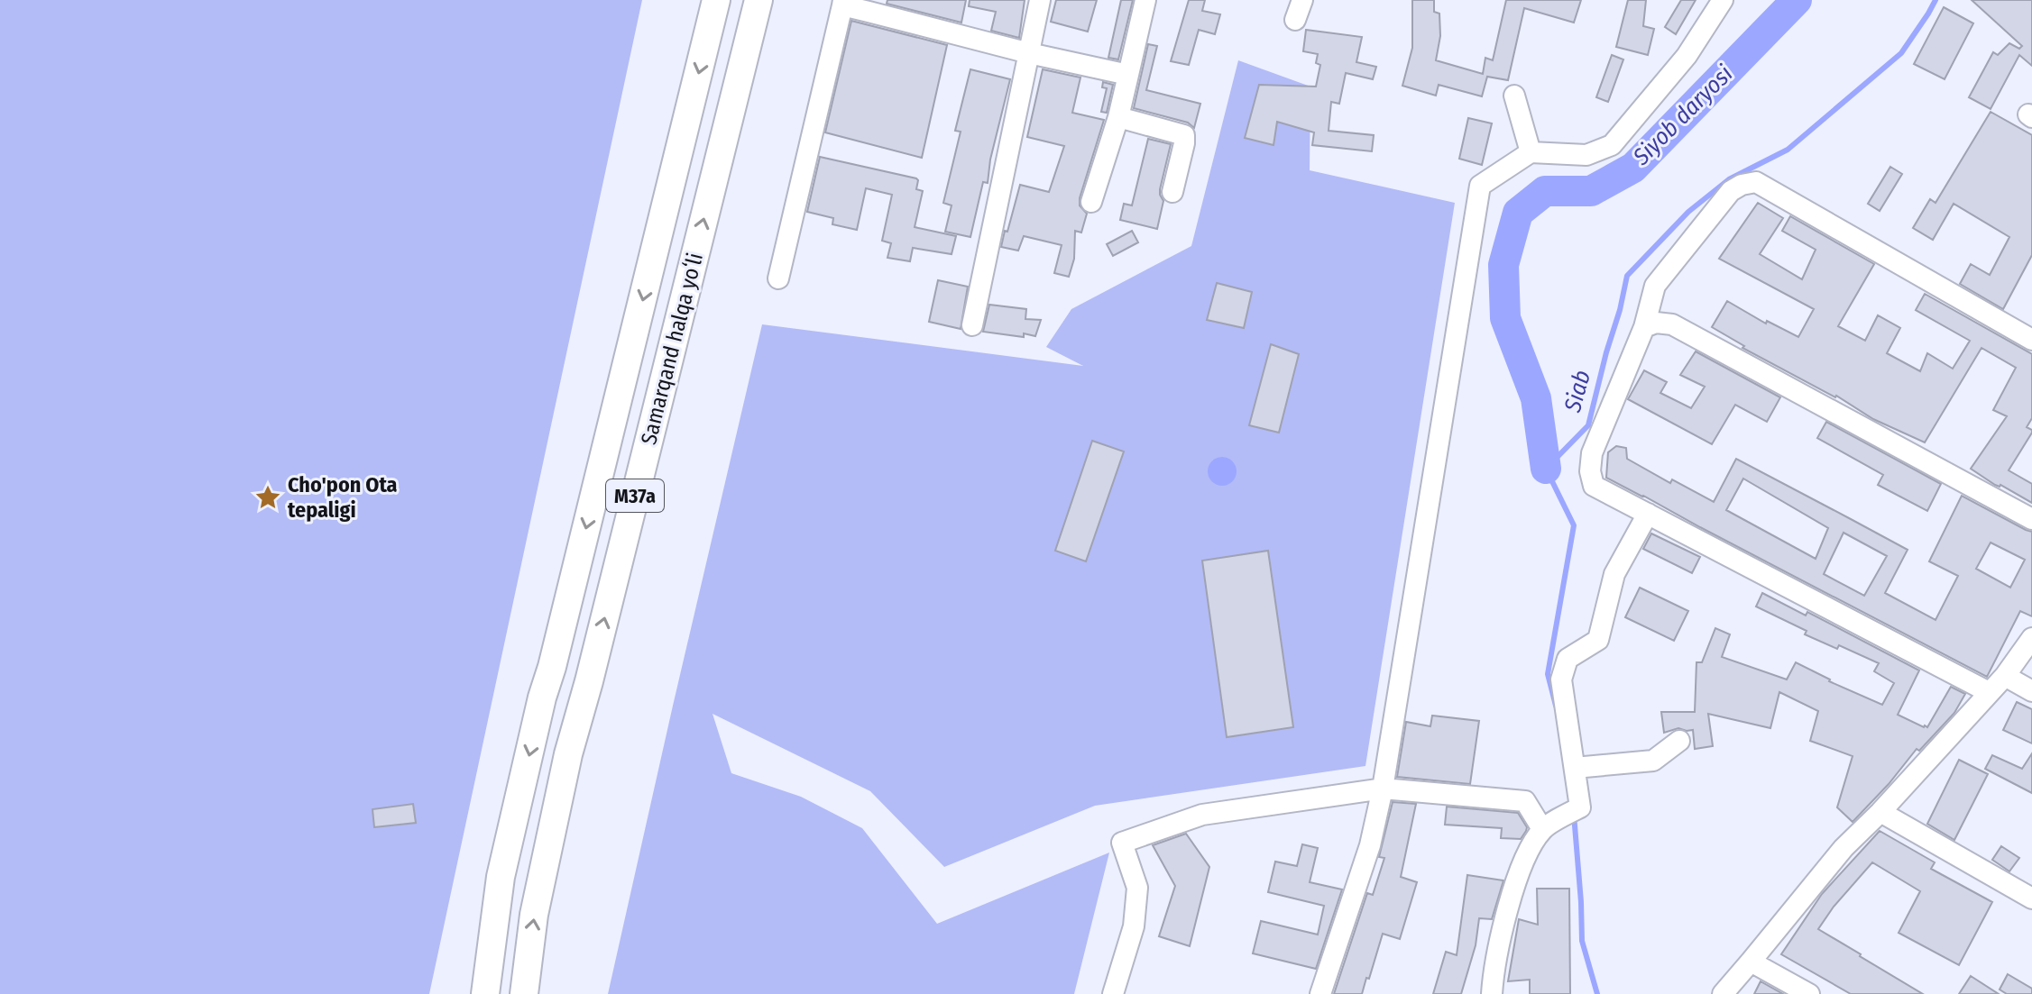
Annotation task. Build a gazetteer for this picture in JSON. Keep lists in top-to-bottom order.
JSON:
{
  "streets": {
    "highway": ["Samarqand halqa yoʻli", "M37a"]
  },
  "water": ["Siyob daryosi", "Siab"],
  "places": {
    "place": ["Cho'pon Ota tepaligi"]
  }
}
